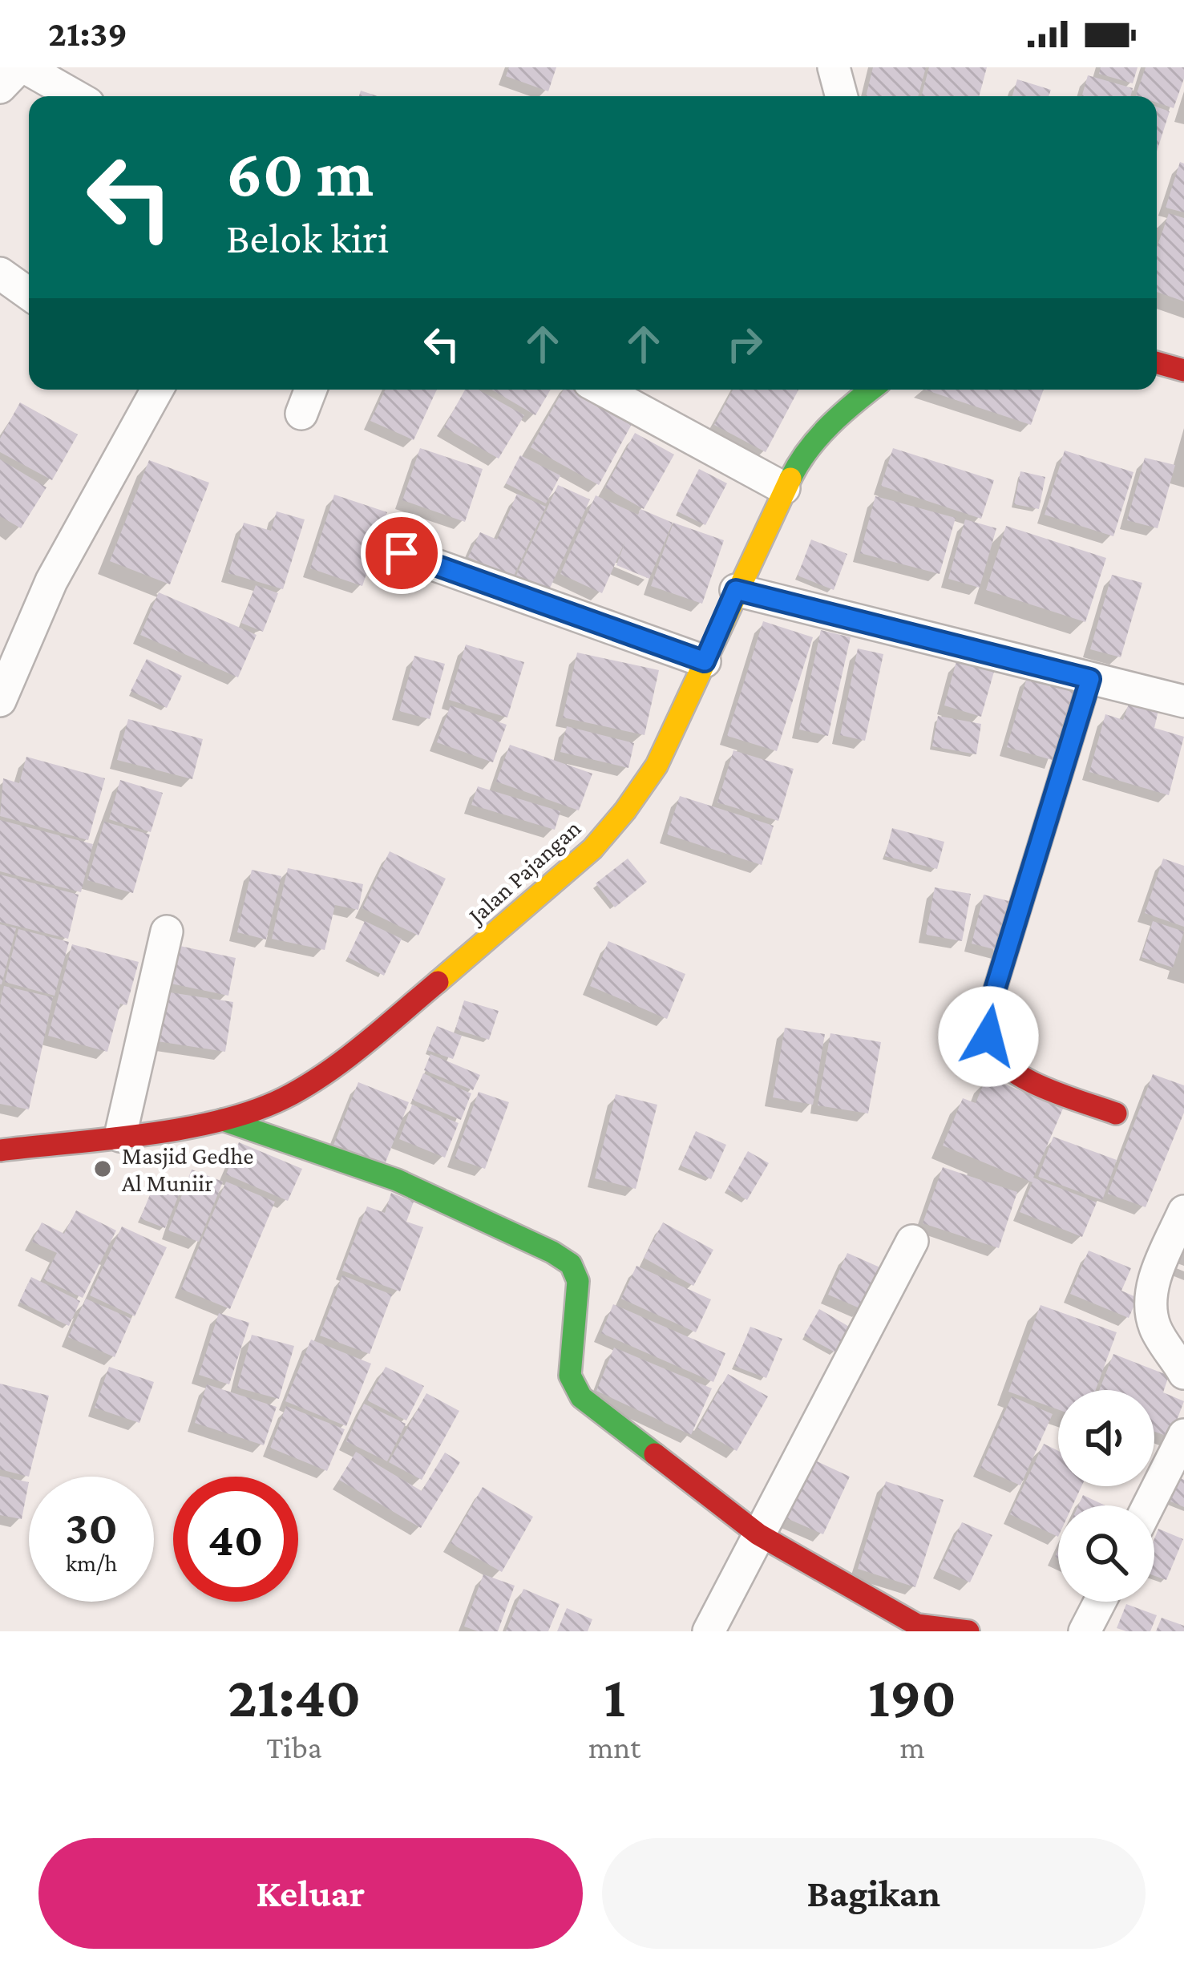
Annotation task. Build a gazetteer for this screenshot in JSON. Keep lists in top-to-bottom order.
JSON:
{
  "streets": {
    "street": ["Jalan Pajangan"]
  },
  "places": ["Masjid Gedhe Al Muniir"],
  "page": {
    "status": "21:39",
    "turn": ["60 m", "Belok kiri"],
    "speed": "30 km/h",
    "limit": "40",
    "eta": [
      "21:40",
      "Tiba",
      "1",
      "mnt",
      "190",
      "m"
    ],
    "buttons": ["Keluar", "Bagikan"]
  }
}
